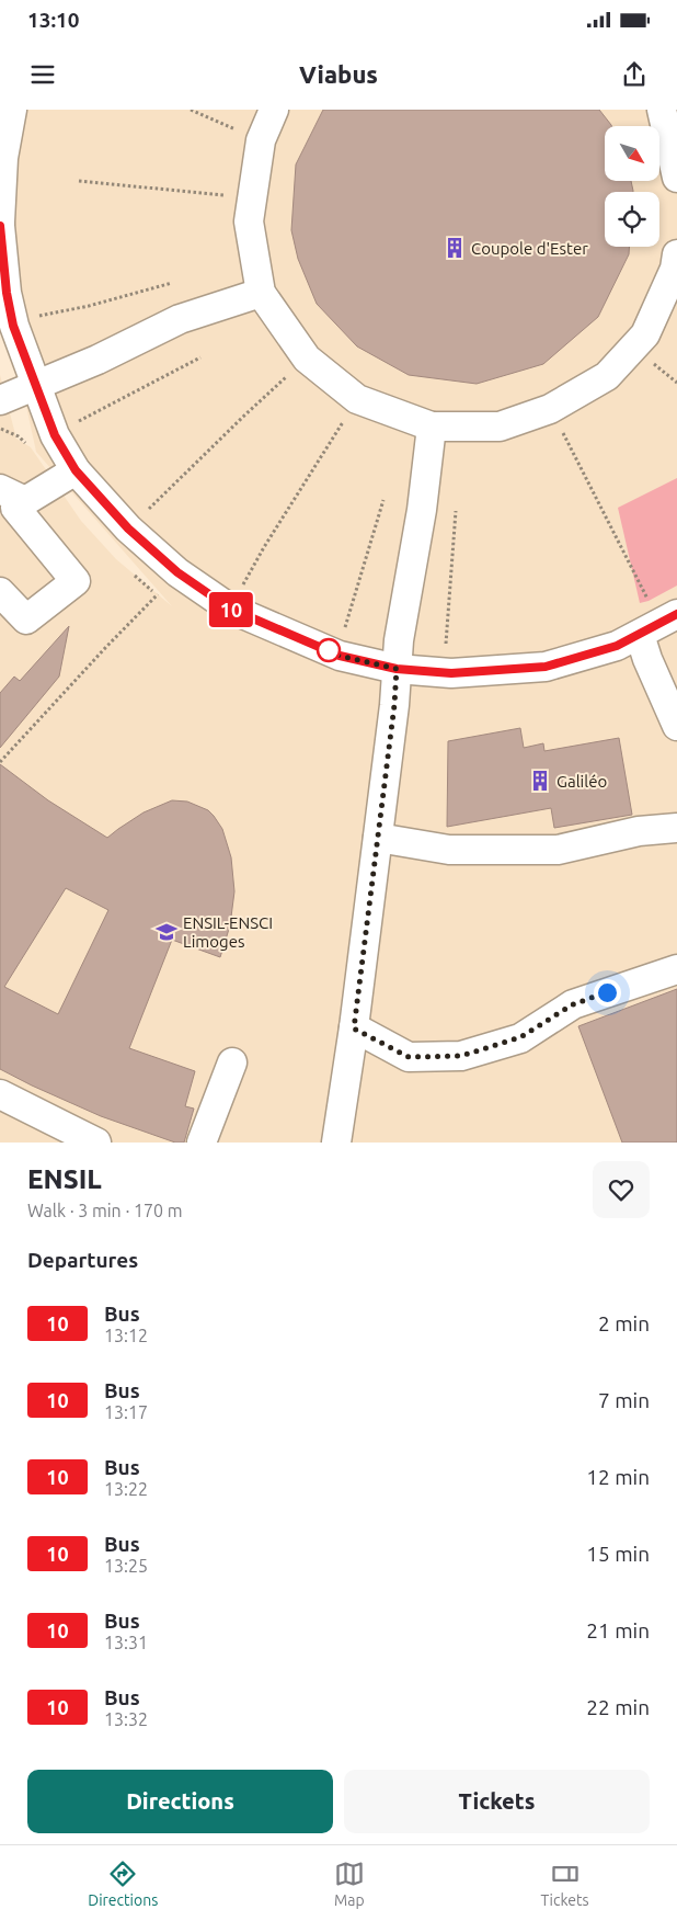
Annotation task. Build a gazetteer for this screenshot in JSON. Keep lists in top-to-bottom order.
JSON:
{
  "places": {
    "building": ["Coupole d'Ester", "Galiléo"],
    "school or university": ["ENSIL-ENSCI Limoges"]
  },
  "lines": ["bus line 10"],
  "north": "bottom right",
  "page": {
    "status": "13:10",
    "header": "Viabus",
    "on_map": "10",
    "heading": [
      ["ENSIL", "Walk · 3 min · 170 m"],
      "Departures"
    ],
    "list": [
      {
        "mark": "10",
        "name": "Bus",
        "note": "13:12",
        "value": "2 min"
      },
      {
        "mark": "10",
        "name": "Bus",
        "note": "13:17",
        "value": "7 min"
      },
      {
        "mark": "10",
        "name": "Bus",
        "note": "13:22",
        "value": "12 min"
      },
      {
        "mark": "10",
        "name": "Bus",
        "note": "13:25",
        "value": "15 min"
      },
      {
        "mark": "10",
        "name": "Bus",
        "note": "13:31",
        "value": "21 min"
      },
      {
        "mark": "10",
        "name": "Bus",
        "note": "13:32",
        "value": "22 min"
      }
    ],
    "buttons": ["Directions", "Tickets"],
    "tabs": ["Directions", "Map", "Tickets"]
  }
}
